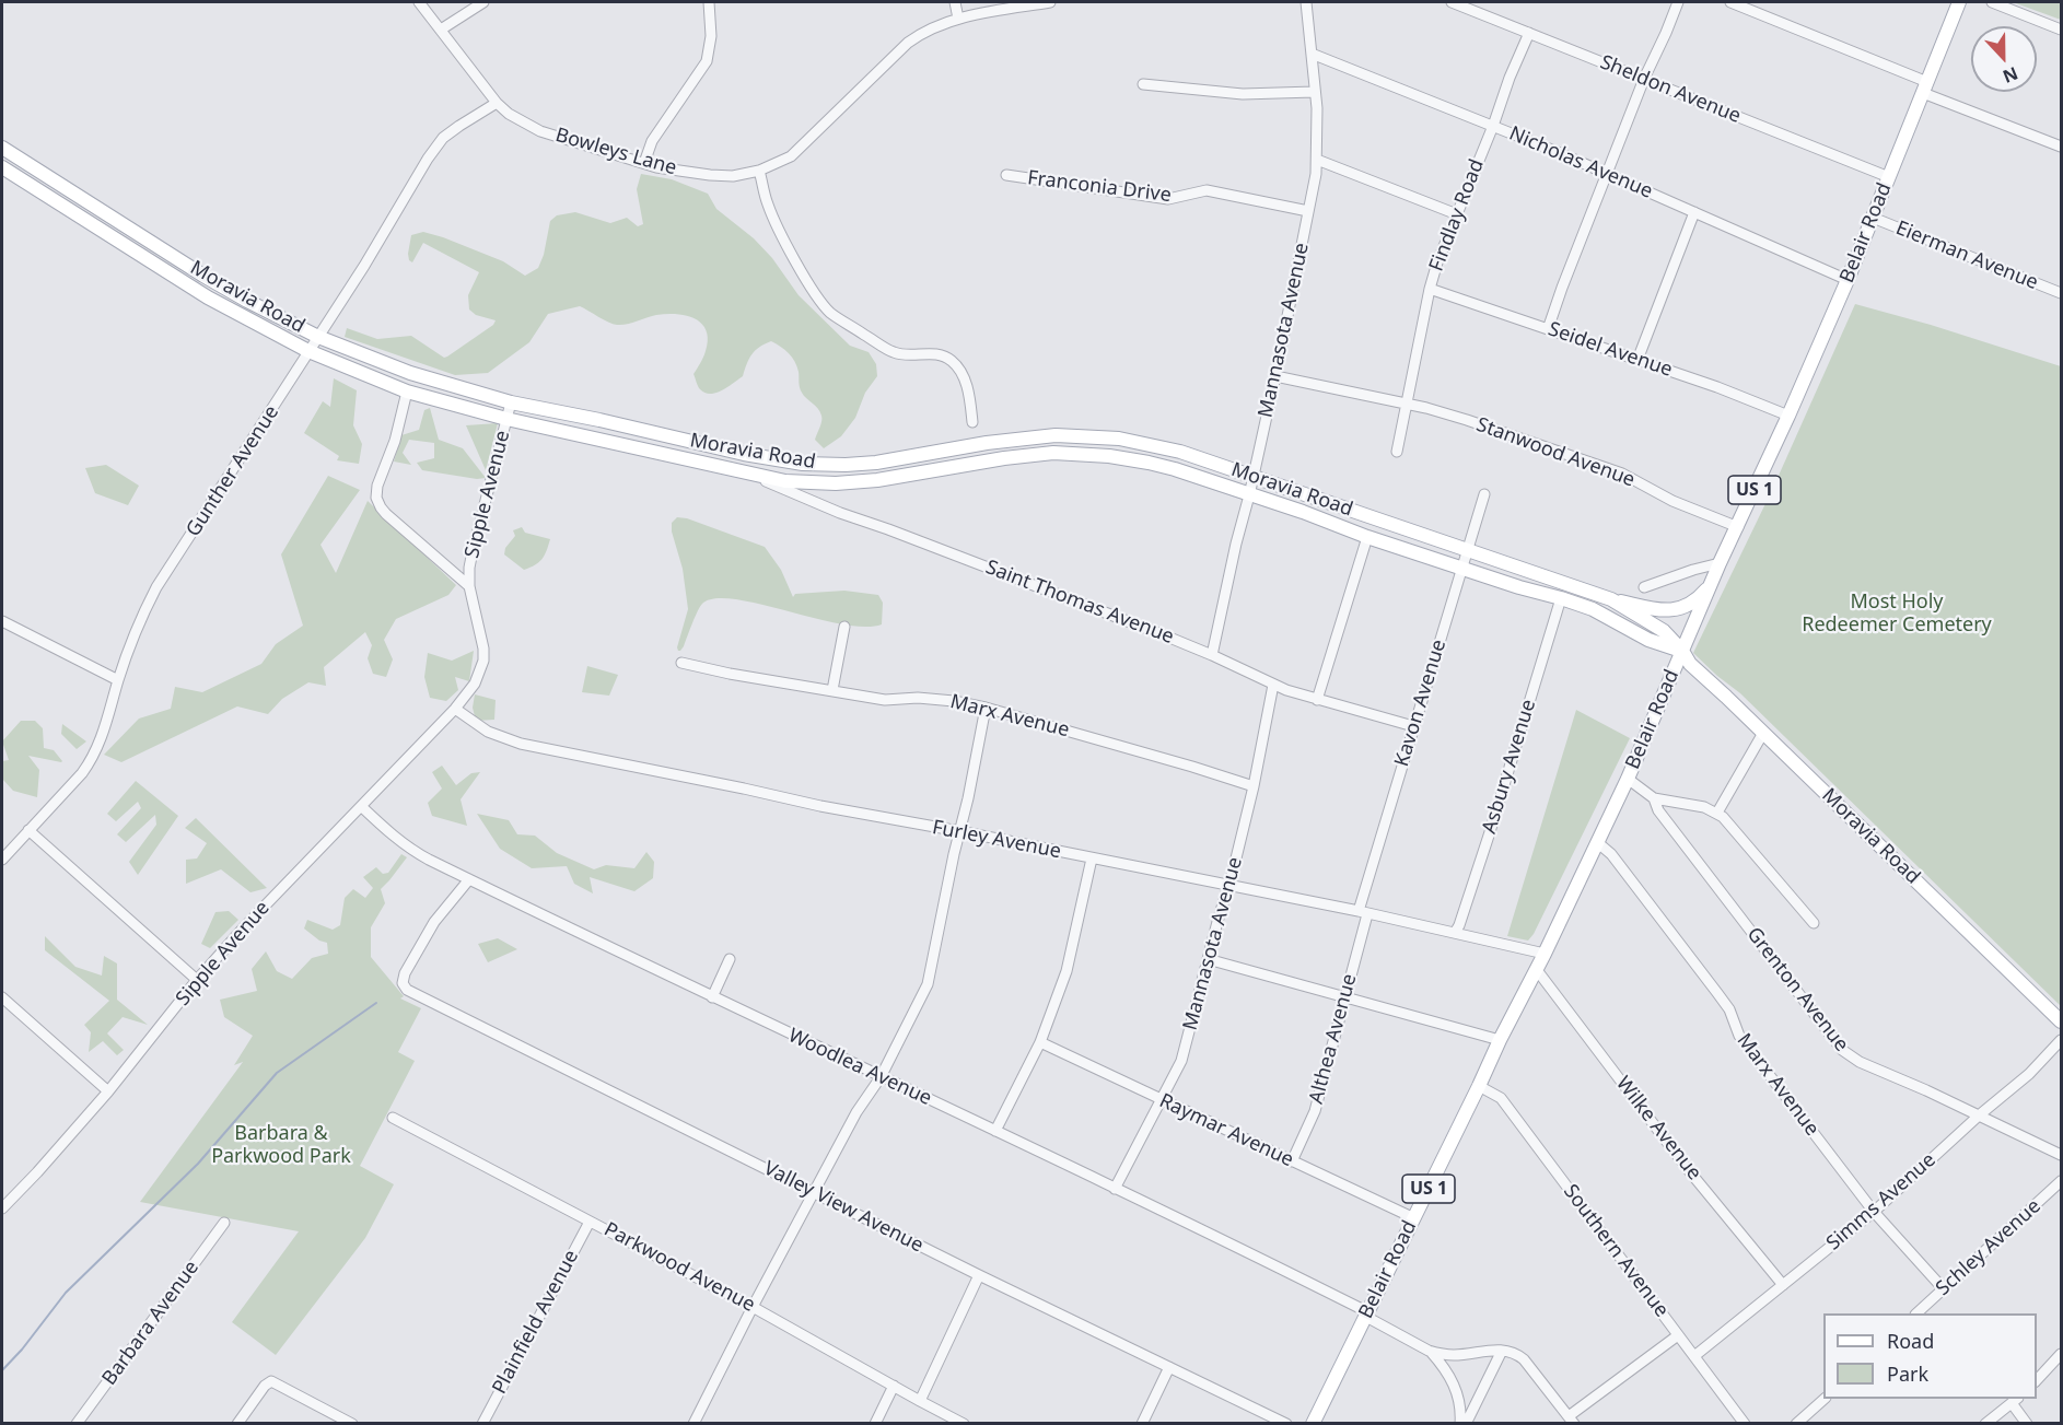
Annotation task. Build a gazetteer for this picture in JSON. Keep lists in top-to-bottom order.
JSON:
{
  "streets": {
    "main road": ["Belair Road", "Moravia Road", "US 1"],
    "street": [
      "Sheldon Avenue",
      "Bowleys Lane",
      "Nicholas Avenue",
      "Franconia Drive",
      "Findlay Road",
      "Eierman Avenue",
      "Mannasota Avenue",
      "Seidel Avenue",
      "Stanwood Avenue",
      "Gunther Avenue",
      "Sipple Avenue",
      "Saint Thomas Avenue",
      "Kavon Avenue",
      "Marx Avenue",
      "Asbury Avenue",
      "Furley Avenue",
      "Grenton Avenue",
      "Althea Avenue",
      "Woodlea Avenue",
      "Wilke Avenue",
      "Raymar Avenue",
      "Simms Avenue",
      "Valley View Avenue",
      "Schley Avenue",
      "Southern Avenue",
      "Parkwood Avenue",
      "Plainfield Avenue",
      "Barbara Avenue"
    ]
  },
  "crossings": [
    ["Sheldon Avenue", "Findlay Road"],
    ["Sheldon Avenue", "Belair Road"],
    ["Bowleys Lane", "Gunther Avenue"],
    ["Nicholas Avenue", "Findlay Road"],
    ["Nicholas Avenue", "Belair Road"],
    ["Nicholas Avenue", "Mannasota Avenue"],
    ["Franconia Drive", "Mannasota Avenue"],
    ["Findlay Road", "Seidel Avenue"],
    ["Findlay Road", "Stanwood Avenue"],
    ["Belair Road", "Eierman Avenue"],
    ["Belair Road", "Moravia Road"],
    ["Belair Road", "Seidel Avenue"],
    ["Belair Road", "Stanwood Avenue"],
    ["Belair Road", "Marx Avenue"],
    ["Belair Road", "Furley Avenue"],
    ["Belair Road", "Woodlea Avenue"],
    ["Belair Road", "Wilke Avenue"],
    ["Belair Road", "Raymar Avenue"],
    ["Belair Road", "Southern Avenue"],
    ["Moravia Road", "Mannasota Avenue"],
    ["Moravia Road", "Gunther Avenue"],
    ["Moravia Road", "Sipple Avenue"],
    ["Moravia Road", "Saint Thomas Avenue"],
    ["Moravia Road", "Kavon Avenue"],
    ["Moravia Road", "Asbury Avenue"],
    ["Mannasota Avenue", "Stanwood Avenue"],
    ["Mannasota Avenue", "Saint Thomas Avenue"],
    ["Mannasota Avenue", "Marx Avenue"],
    ["Mannasota Avenue", "Furley Avenue"],
    ["Mannasota Avenue", "Woodlea Avenue"],
    ["Mannasota Avenue", "Raymar Avenue"],
    ["Sipple Avenue", "Furley Avenue"],
    ["Sipple Avenue", "Woodlea Avenue"],
    ["Saint Thomas Avenue", "Kavon Avenue"],
    ["Kavon Avenue", "Furley Avenue"],
    ["Kavon Avenue", "Althea Avenue"],
    ["Marx Avenue", "Simms Avenue"],
    ["Marx Avenue", "Schley Avenue"],
    ["Asbury Avenue", "Furley Avenue"],
    ["Furley Avenue", "Althea Avenue"],
    ["Grenton Avenue", "Simms Avenue"],
    ["Althea Avenue", "Raymar Avenue"],
    ["Woodlea Avenue", "Valley View Avenue"],
    ["Wilke Avenue", "Simms Avenue"],
    ["Simms Avenue", "Southern Avenue"],
    ["Parkwood Avenue", "Plainfield Avenue"]
  ],
  "parks": ["Most Holy Redeemer Cemetery", "Barbara & Parkwood Park"],
  "legend": ["Road", "Park"],
  "north": "bottom"
}
